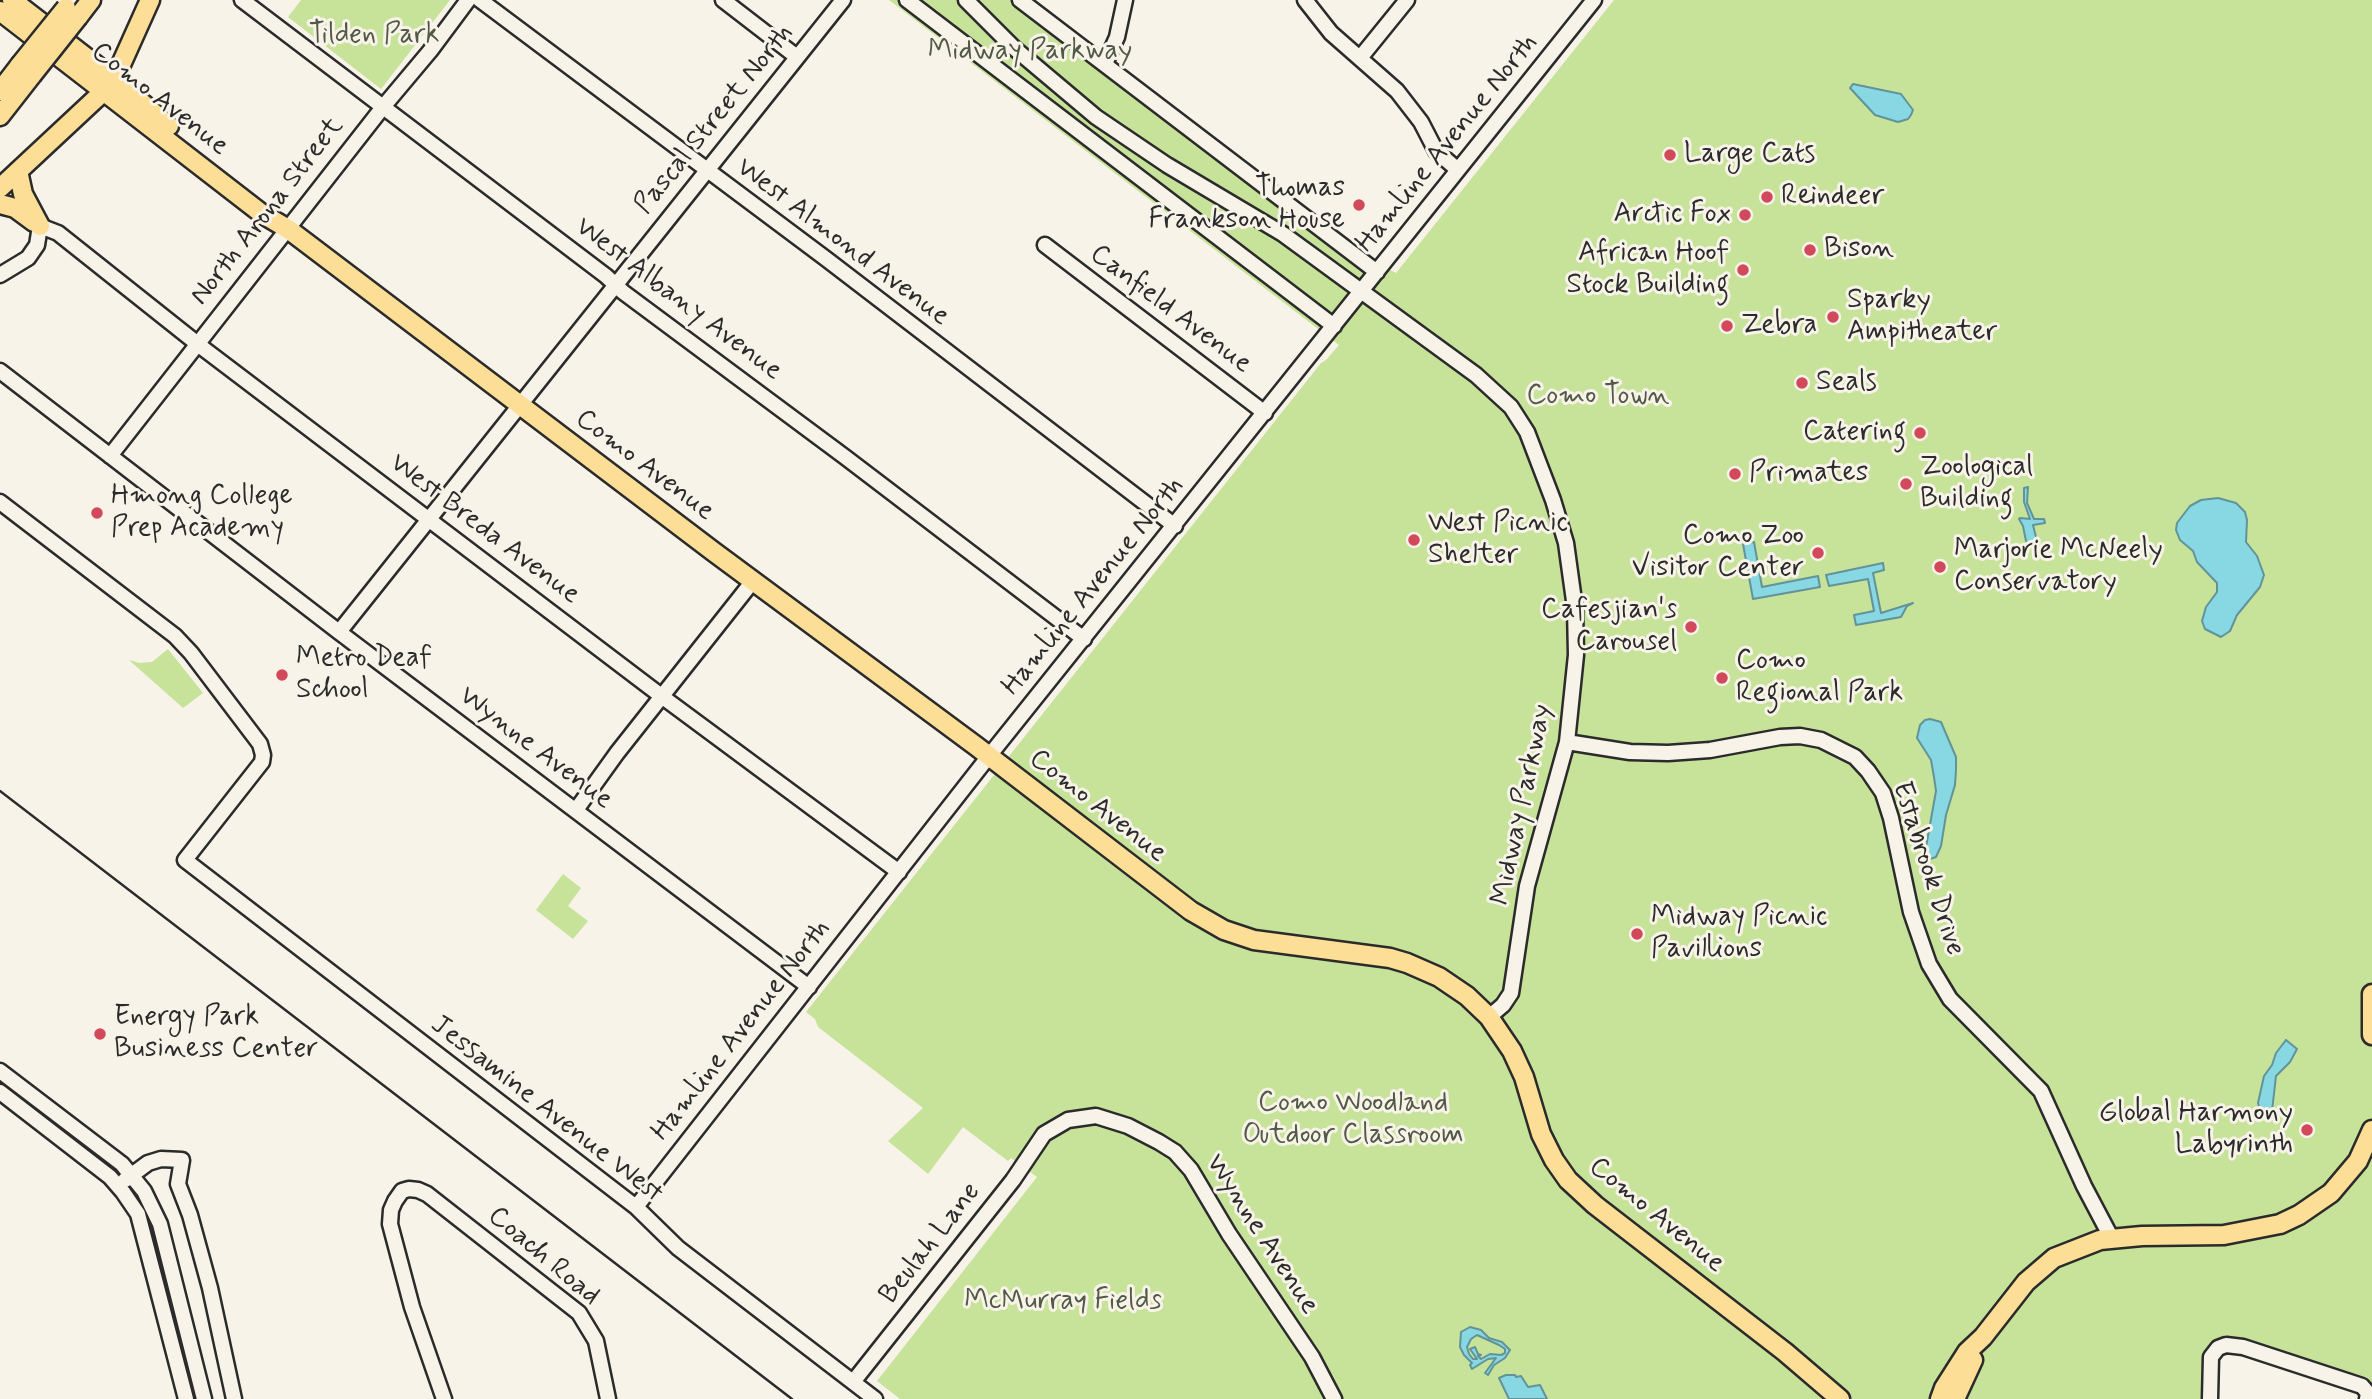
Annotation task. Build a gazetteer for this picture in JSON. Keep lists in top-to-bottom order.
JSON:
{
  "streets": {
    "main road": ["Como Avenue"],
    "street": [
      "Pascal Street North",
      "Hamline Avenue North",
      "North Arona Street",
      "West Almond Avenue",
      "West Albany Avenue",
      "Canfield Avenue",
      "West Breda Avenue",
      "Wynne Avenue",
      "Midway Parkway",
      "Estabrook Drive",
      "Jessamine Avenue West",
      "Beulah Lane",
      "Coach Road"
    ]
  },
  "crossings": [
    ["Como Avenue", "Pascal Street North"],
    ["Como Avenue", "Hamline Avenue North"],
    ["Como Avenue", "North Arona Street"],
    ["Como Avenue", "Midway Parkway"],
    ["Pascal Street North", "West Almond Avenue"],
    ["Pascal Street North", "West Albany Avenue"],
    ["Pascal Street North", "West Breda Avenue"],
    ["Pascal Street North", "Wynne Avenue"],
    ["Hamline Avenue North", "West Almond Avenue"],
    ["Hamline Avenue North", "West Albany Avenue"],
    ["Hamline Avenue North", "Canfield Avenue"],
    ["Hamline Avenue North", "West Breda Avenue"],
    ["Hamline Avenue North", "Wynne Avenue"],
    ["Hamline Avenue North", "Midway Parkway"],
    ["Hamline Avenue North", "Jessamine Avenue West"],
    ["North Arona Street", "West Albany Avenue"],
    ["North Arona Street", "West Breda Avenue"],
    ["North Arona Street", "Wynne Avenue"],
    ["Wynne Avenue", "Beulah Lane"],
    ["Midway Parkway", "Estabrook Drive"],
    ["Jessamine Avenue West", "Beulah Lane"]
  ],
  "parks": [
    "Tilden Park",
    "Midway Parkway",
    "Como Town",
    "Como Woodland Outdoor Classroom",
    "McMurray Fields"
  ],
  "places": [
    "Large Cats",
    "Reindeer",
    "Thomas Frankson House",
    "Arctic Fox",
    "Bison",
    "African Hoof Stock Building",
    "Sparky Ampitheater",
    "Zebra",
    "Seals",
    "Catering",
    "Primates",
    "Zoological Building",
    "Hmong College Prep Academy",
    "West Picnic Shelter",
    "Como Zoo Visitor Center",
    "Marjorie McNeely Conservatory",
    "Cafesjian's Carousel",
    "Metro Deaf School",
    "Como Regional Park",
    "Midway Picnic Pavillions",
    "Energy Park Business Center",
    "Global Harmony Labyrinth"
  ]
}
